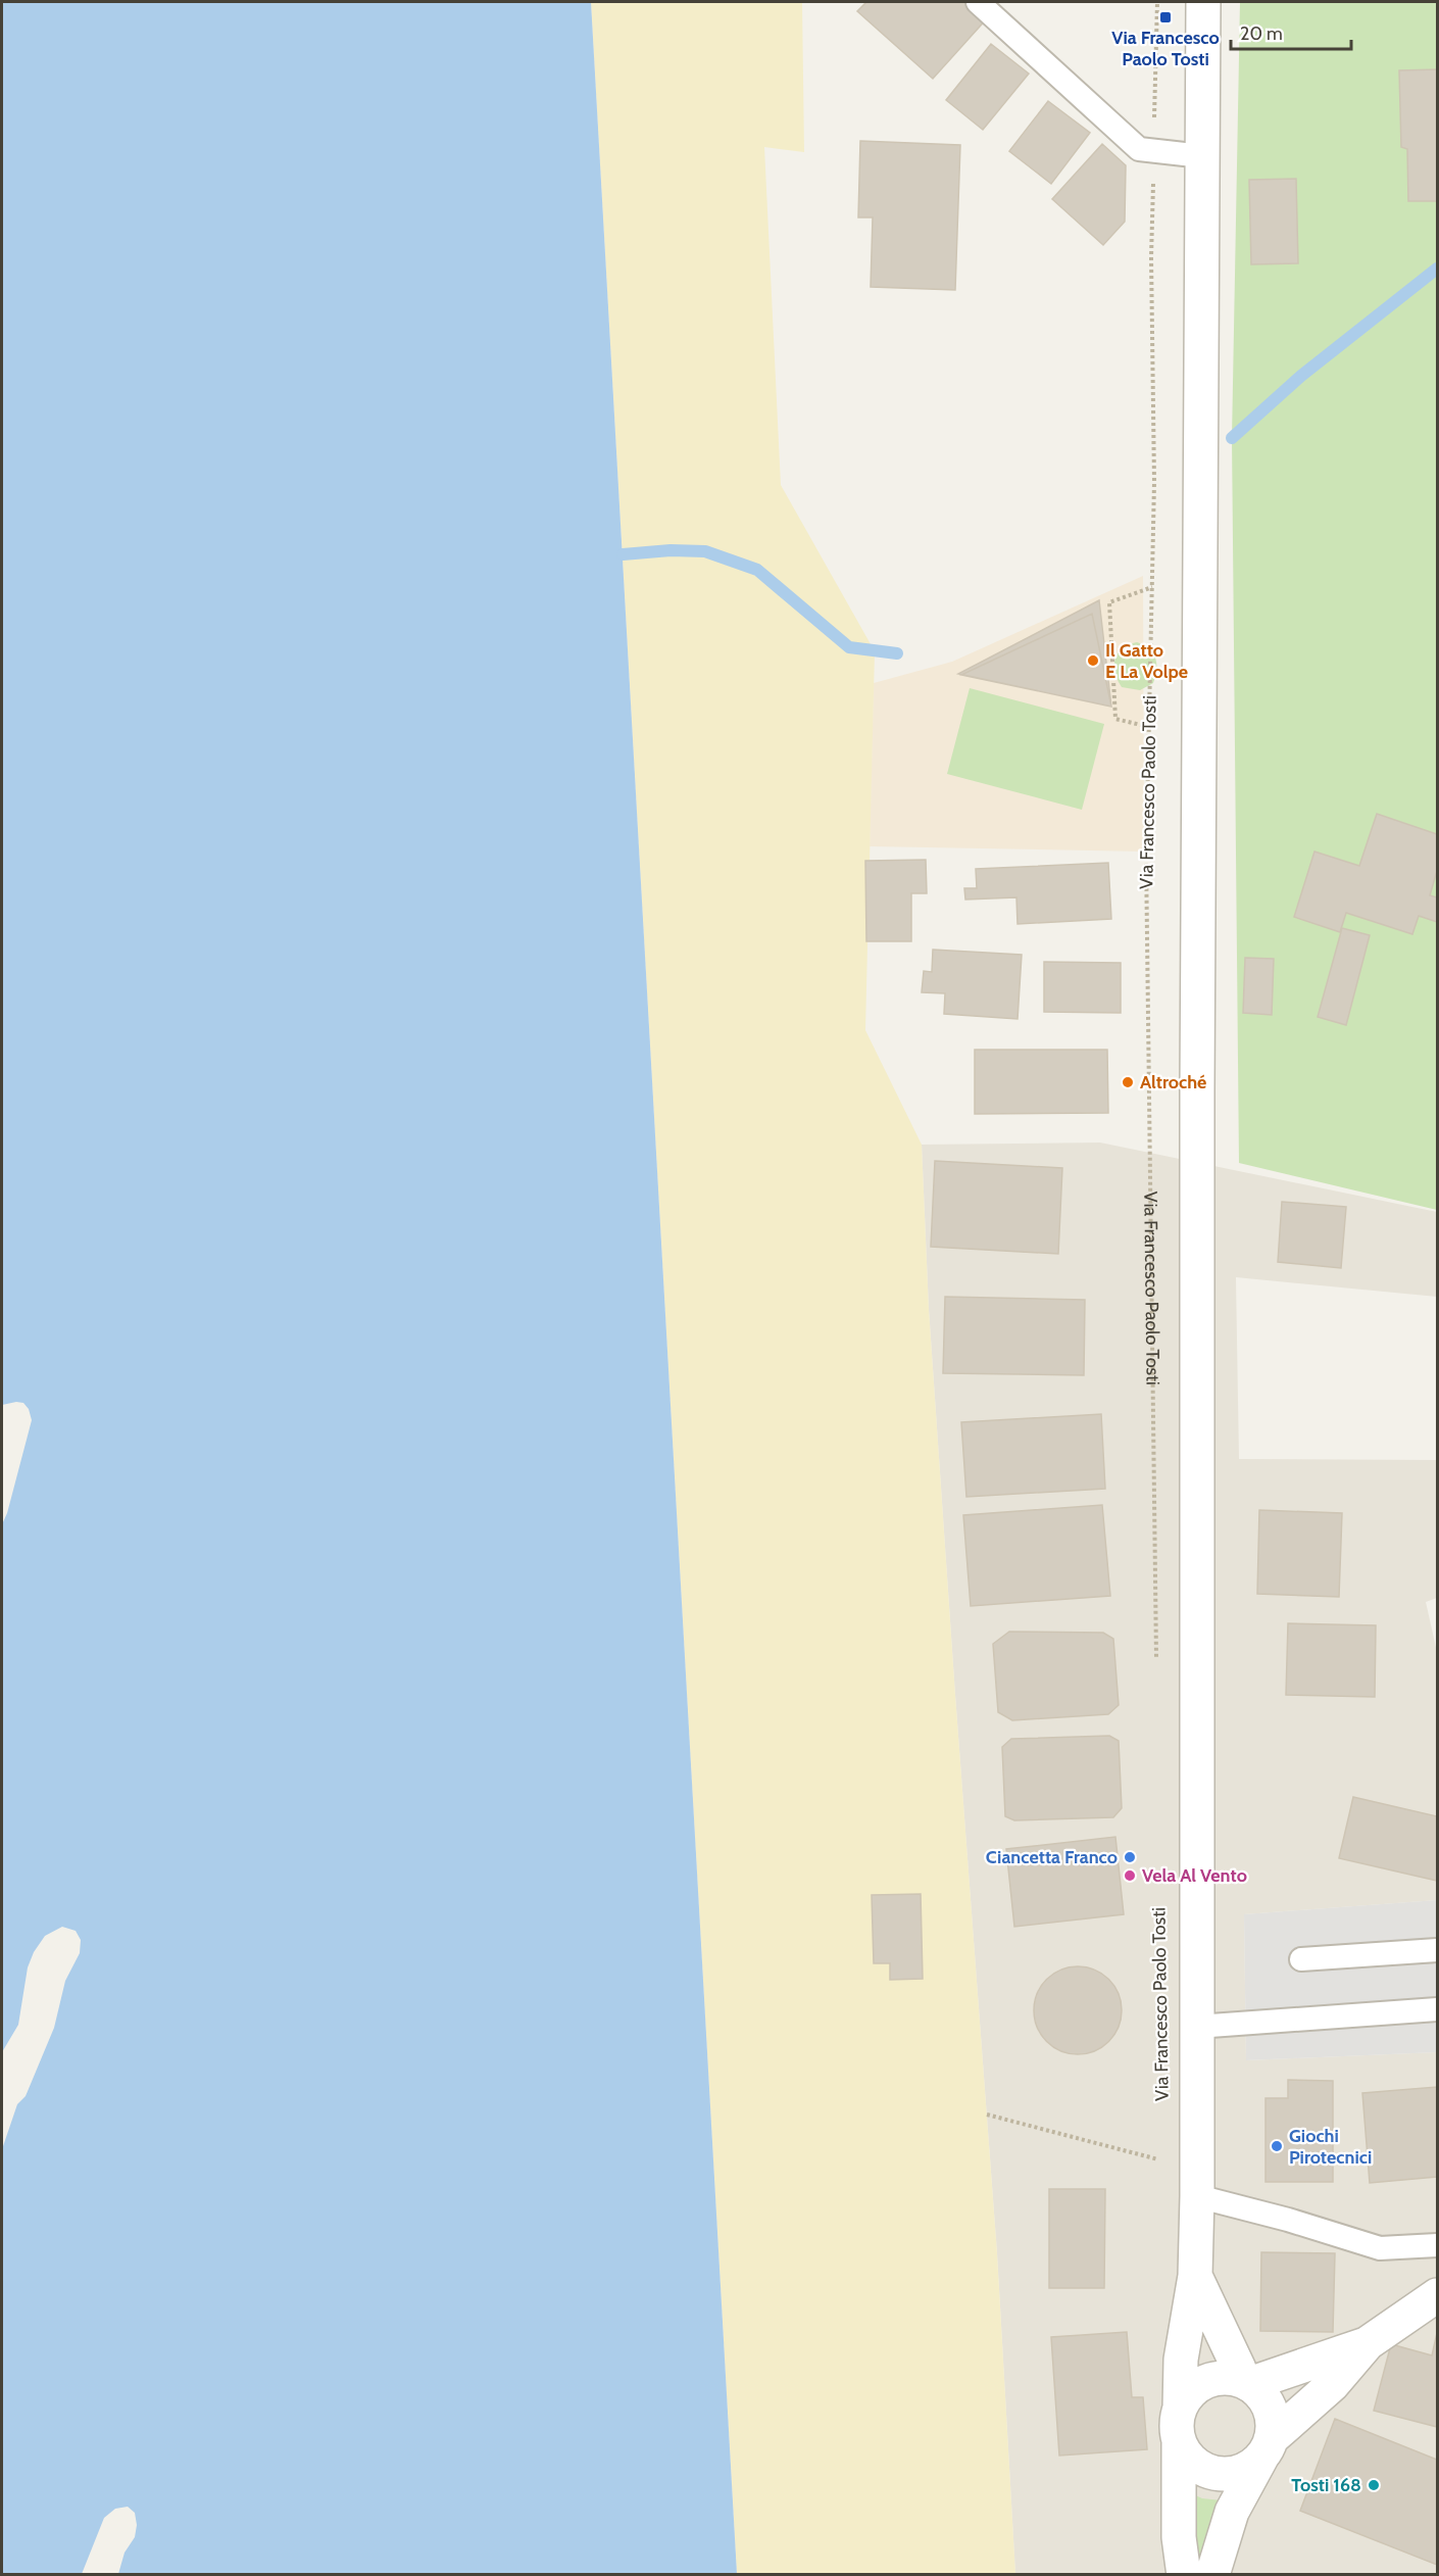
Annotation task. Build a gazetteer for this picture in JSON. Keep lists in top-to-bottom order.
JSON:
{
  "streets": {
    "street": ["Via Francesco Paolo Tosti"]
  },
  "places": {
    "transit": ["Via Francesco Paolo Tosti"],
    "other": [
      "Il Gatto E La Volpe",
      "Altroché",
      "Ciancetta Franco",
      "Vela Al Vento",
      "Giochi Pirotecnici",
      "Tosti 168"
    ]
  },
  "scale_bar": "20 m"
}
